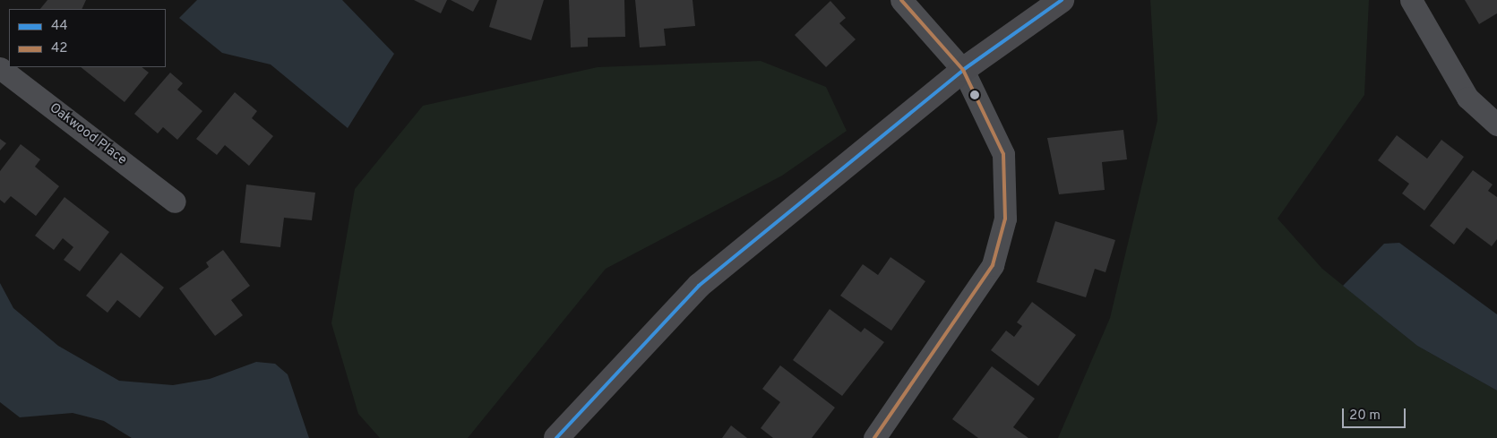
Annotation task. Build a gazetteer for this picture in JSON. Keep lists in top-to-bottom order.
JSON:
{
  "streets": {
    "street": ["Oakwood Place"]
  },
  "lines": ["transit line 44", "transit line 42"],
  "legend": ["44", "42"],
  "scale_bar": "20 m"
}
